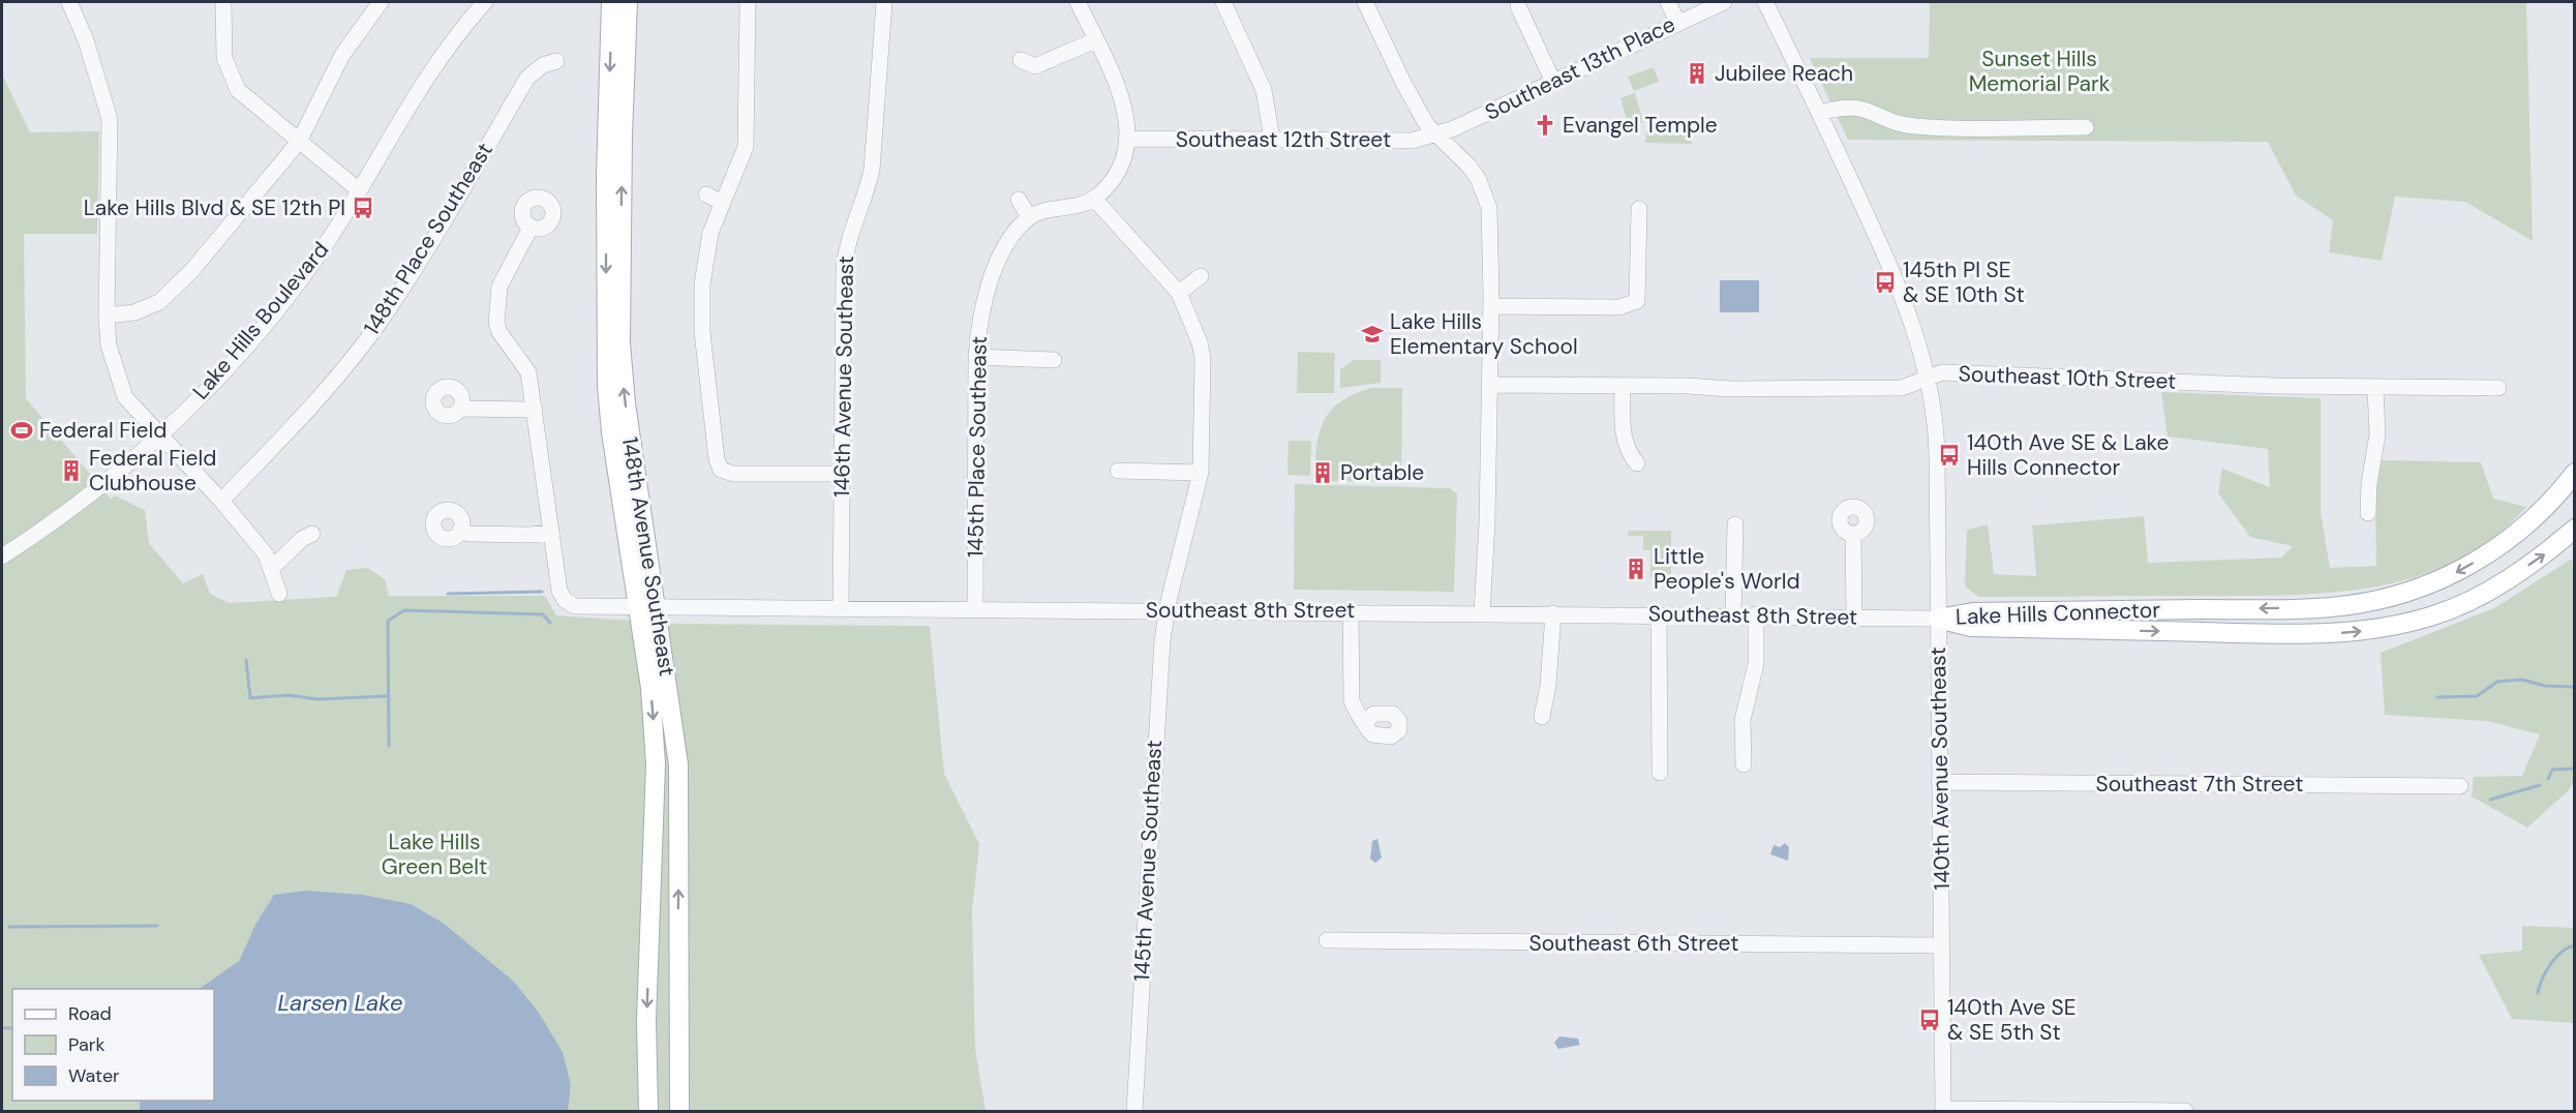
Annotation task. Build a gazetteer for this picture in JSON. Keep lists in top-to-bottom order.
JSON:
{
  "streets": {
    "main road": ["148th Avenue Southeast", "Lake Hills Connector"],
    "street": [
      "Southeast 13th Place",
      "Southeast 12th Street",
      "148th Place Southeast",
      "Lake Hills Boulevard",
      "146th Avenue Southeast",
      "Southeast 10th Street",
      "145th Place Southeast",
      "Southeast 8th Street",
      "140th Avenue Southeast",
      "Southeast 7th Street",
      "145th Avenue Southeast",
      "Southeast 6th Street"
    ]
  },
  "crossings": [
    ["Southeast 13th Place", "Southeast 12th Street"],
    ["146th Avenue Southeast", "Southeast 8th Street"],
    ["Southeast 10th Street", "140th Avenue Southeast"],
    ["145th Place Southeast", "Southeast 8th Street"],
    ["148th Avenue Southeast", "Southeast 8th Street"],
    ["Southeast 8th Street", "Lake Hills Connector"],
    ["Southeast 8th Street", "140th Avenue Southeast"],
    ["Southeast 8th Street", "145th Avenue Southeast"],
    ["Lake Hills Connector", "140th Avenue Southeast"],
    ["140th Avenue Southeast", "Southeast 7th Street"],
    ["140th Avenue Southeast", "Southeast 6th Street"]
  ],
  "water": ["Larsen Lake"],
  "parks": ["Sunset Hills Memorial Park", "Lake Hills Green Belt"],
  "places": {
    "building": [
      "Jubilee Reach",
      "Federal Field Clubhouse",
      "Portable",
      "Little People's World"
    ],
    "church": ["Evangel Temple"],
    "bus stop": [
      "Lake Hills Blvd & SE 12th Pl",
      "145th Pl SE & SE 10th St",
      "140th Ave SE & Lake Hills Connector",
      "140th Ave SE & SE 5th St"
    ],
    "school or university": ["Lake Hills Elementary School"],
    "sports": ["Federal Field"]
  },
  "legend": ["Road", "Park", "Water"]
}
